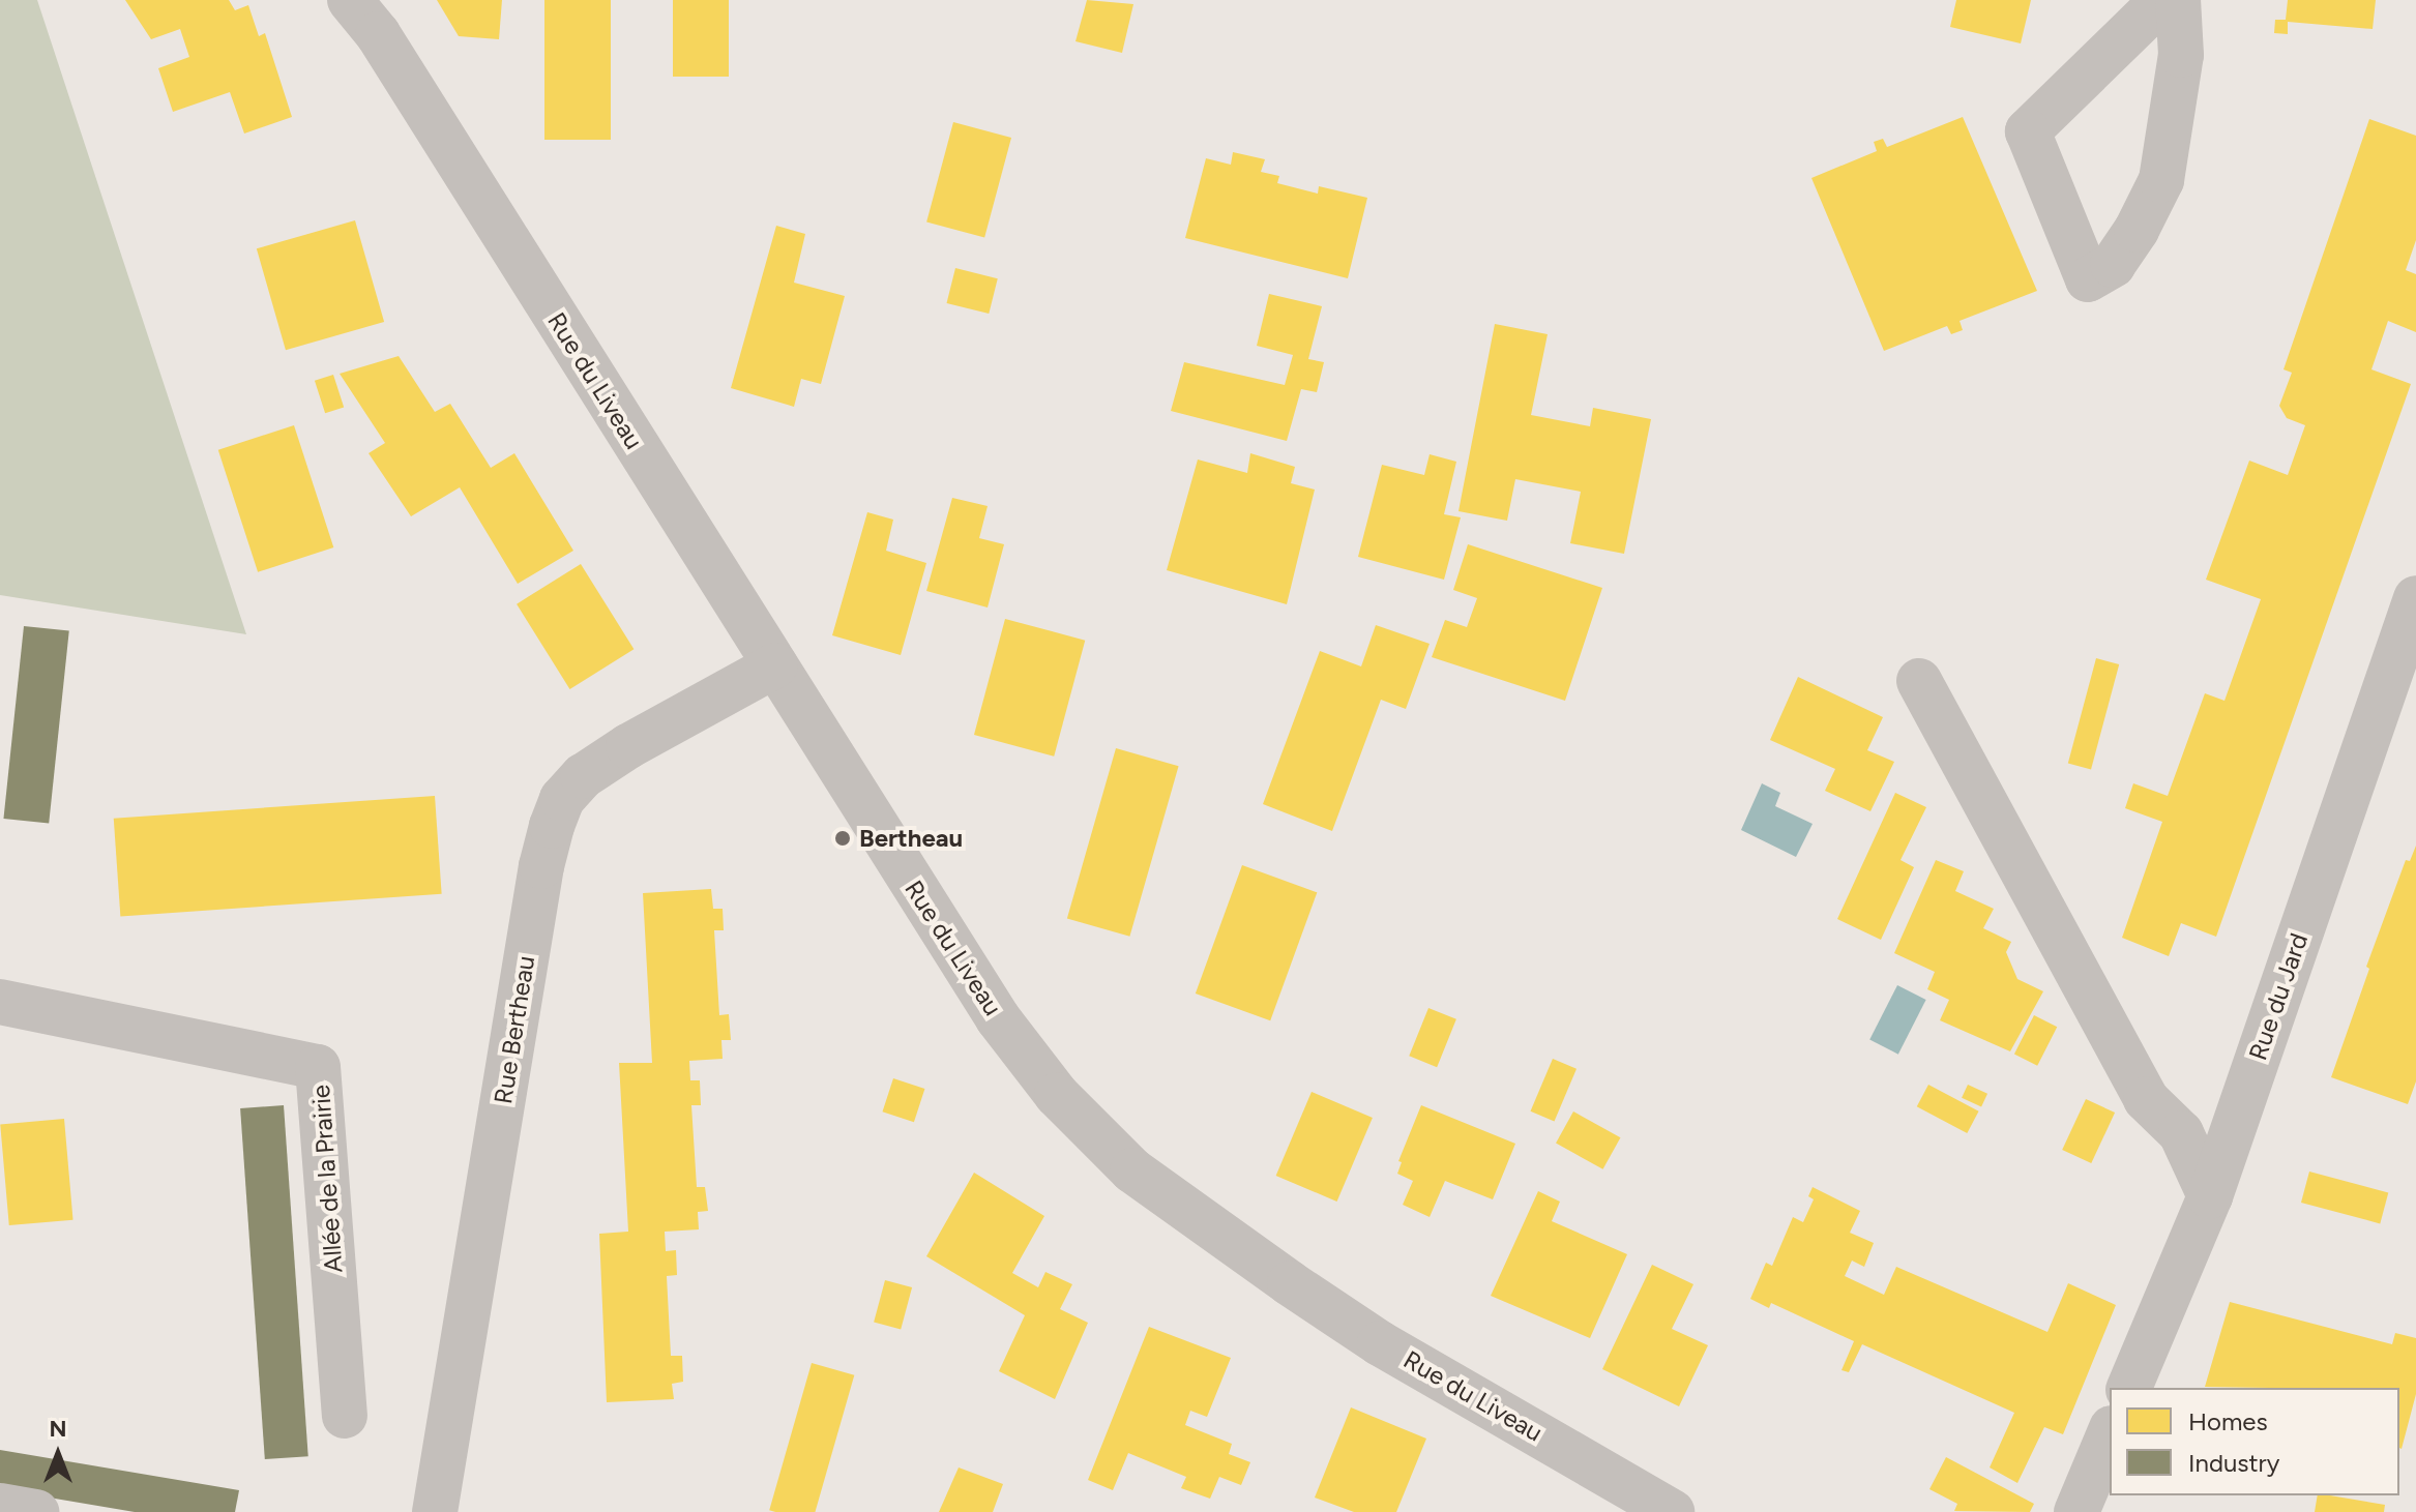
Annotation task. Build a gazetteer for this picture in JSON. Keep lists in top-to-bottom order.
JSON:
{
  "streets": {
    "street": [
      "Rue du Liveau",
      "Rue du Jard",
      "Rue Bertheau",
      "Allée de la Prairie"
    ]
  },
  "crossings": [
    ["Rue du Liveau", "Rue Bertheau"]
  ],
  "places": ["Bertheau"],
  "legend": ["Homes", "Industry"],
  "north": "top"
}
